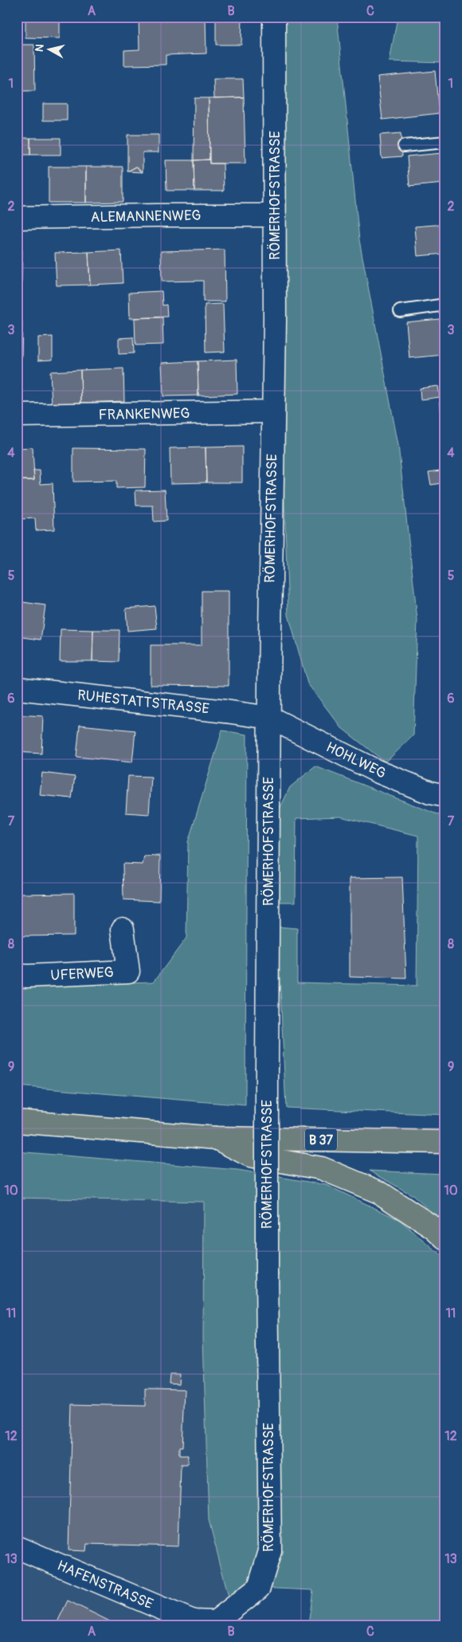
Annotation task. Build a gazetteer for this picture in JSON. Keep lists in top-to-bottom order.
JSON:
{
  "streets": {
    "main road": ["B 37"],
    "street": [
      "RÖMERHOFSTRASSE",
      "ALEMANNENWEG",
      "FRANKENWEG",
      "RUHESTATTSTRASSE",
      "HOHLWEG",
      "UFERWEG",
      "HAFENSTRASSE"
    ]
  },
  "crossings": [
    ["RÖMERHOFSTRASSE", "ALEMANNENWEG"],
    ["RÖMERHOFSTRASSE", "FRANKENWEG"],
    ["RÖMERHOFSTRASSE", "RUHESTATTSTRASSE"],
    ["RÖMERHOFSTRASSE", "HOHLWEG"],
    ["RÖMERHOFSTRASSE", "HAFENSTRASSE"],
    ["RUHESTATTSTRASSE", "HOHLWEG"]
  ],
  "north": "left",
  "grid": {
    "columns": ["A", "B", "C"],
    "rows": [
      "1",
      "2",
      "3",
      "4",
      "5",
      "6",
      "7",
      "8",
      "9",
      "10",
      "11",
      "12",
      "13"
    ]
  }
}
